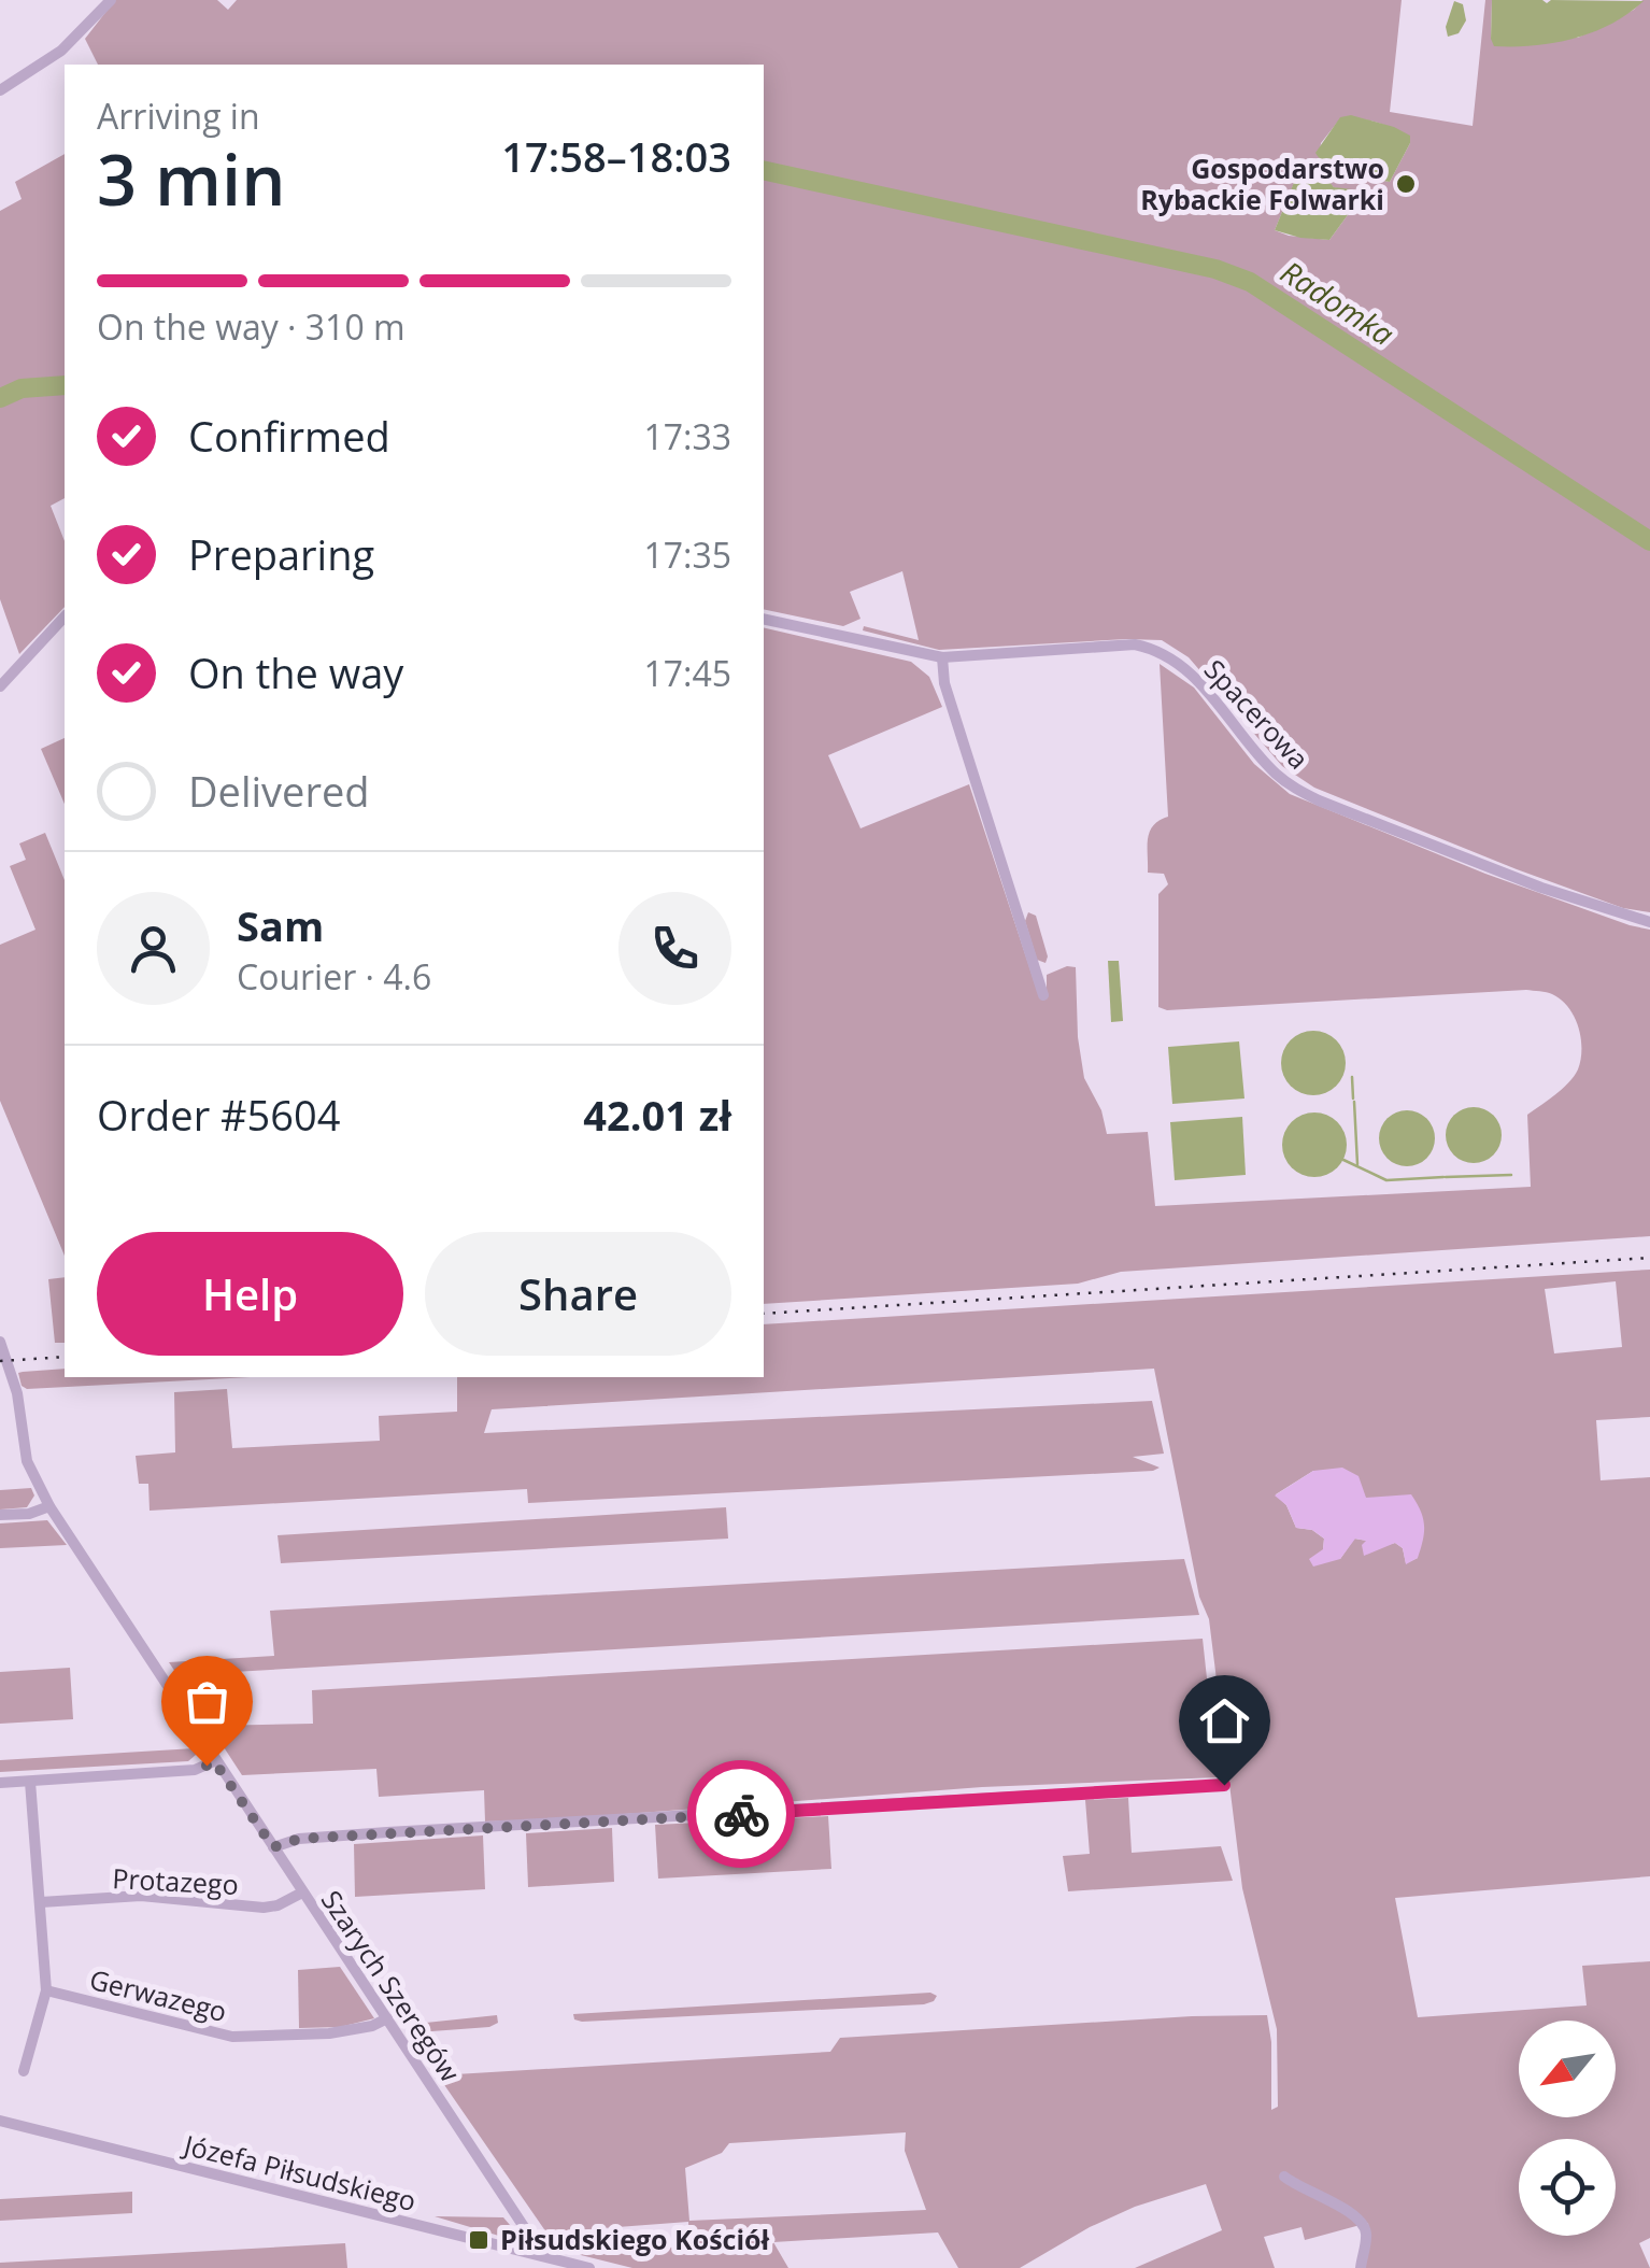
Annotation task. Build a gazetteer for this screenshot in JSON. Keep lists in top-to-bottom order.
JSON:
{
  "streets": {
    "street": [
      "Spacerowa",
      "Protazego",
      "Szarych Szeregów",
      "Gerwazego",
      "Józefa Piłsudskiego"
    ]
  },
  "crossings": [
    ["Protazego", "Szarych Szeregów"],
    ["Szarych Szeregów", "Gerwazego"],
    ["Szarych Szeregów", "Józefa Piłsudskiego"]
  ],
  "water": ["Radomka"],
  "places": {
    "other": ["Gospodarstwo Rybackie Folwarki"],
    "transit": ["Piłsudskiego Kościół"]
  },
  "north": "bottom left",
  "page": {
    "heading": ["3 min", "Arriving in", "17:58–18:03"],
    "panel": [
      "Sam",
      "Courier · 4.6",
      "Order #5604",
      "42.01 zł"
    ],
    "bar": "On the way · 310 m",
    "list": [
      ["Confirmed", "17:33"],
      ["Preparing", "17:35"],
      ["On the way", "17:45"],
      "Delivered"
    ],
    "buttons": ["Help", "Share"]
  }
}
